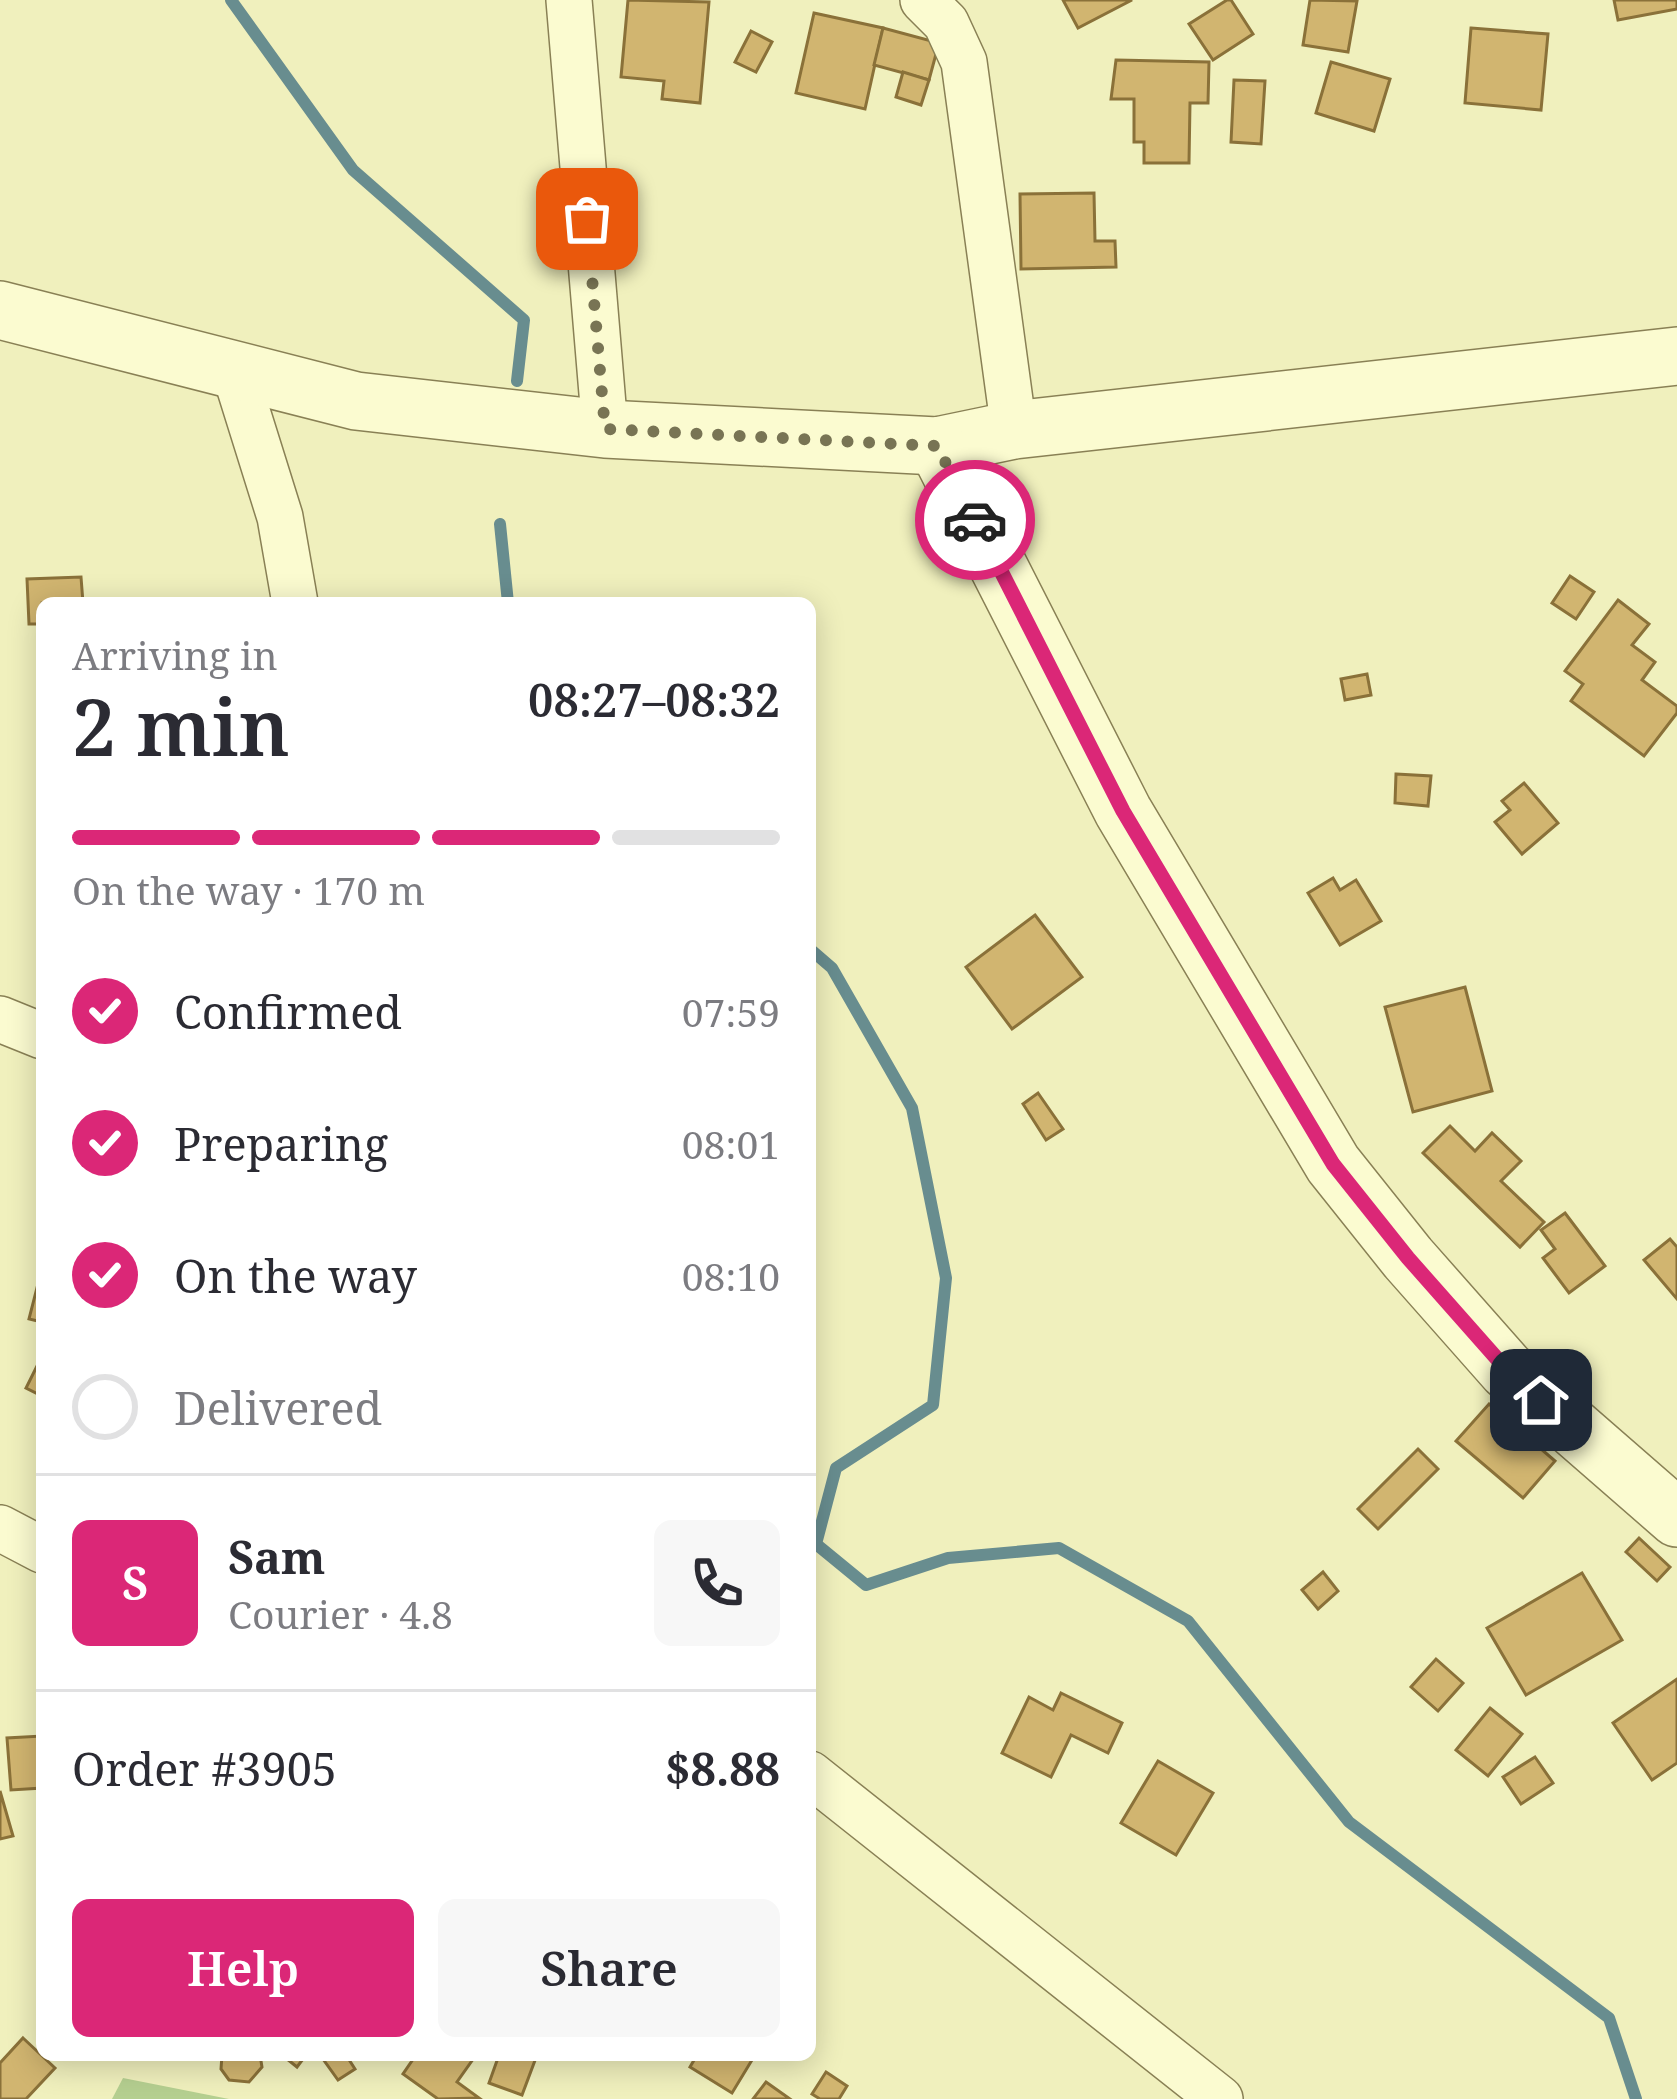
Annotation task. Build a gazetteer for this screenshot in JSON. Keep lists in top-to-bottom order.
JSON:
{
  "page": {
    "heading": ["2 min", "Arriving in", "08:27–08:32"],
    "panel": [
      "Sam",
      "Courier · 4.8",
      "Order #3905",
      "$8.88"
    ],
    "bar": "On the way · 170 m",
    "list": [
      ["Confirmed", "07:59"],
      ["Preparing", "08:01"],
      ["On the way", "08:10"],
      "Delivered"
    ],
    "round": "S",
    "buttons": ["Help", "Share"]
  }
}
